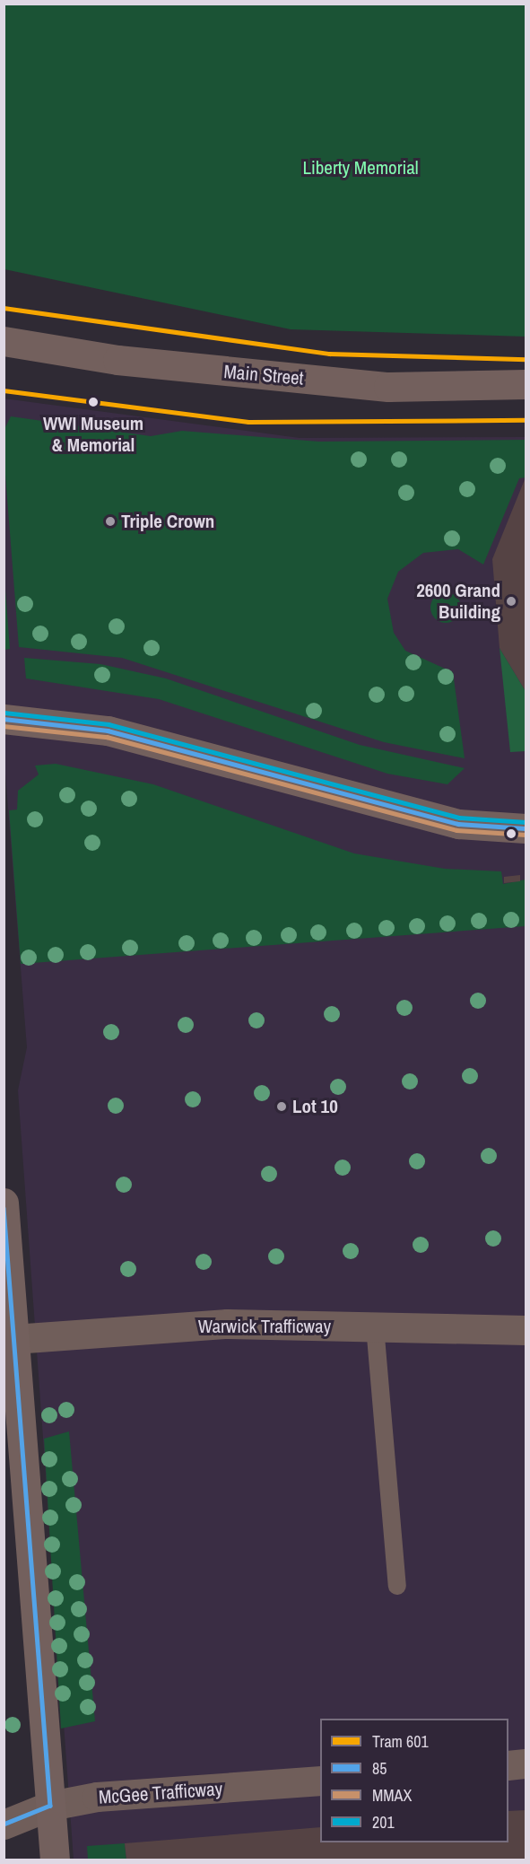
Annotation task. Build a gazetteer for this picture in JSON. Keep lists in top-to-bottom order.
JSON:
{
  "streets": {
    "main road": ["Main Street"],
    "street": ["Warwick Trafficway", "McGee Trafficway"]
  },
  "parks": ["Liberty Memorial"],
  "places": [
    "WWI Museum & Memorial",
    "Triple Crown",
    "2600 Grand Building",
    "Lot 10"
  ],
  "lines": [
    "tram line 601",
    "transit line 201",
    "transit line 85",
    "transit line MMAX"
  ],
  "legend": [
    "Tram 601",
    "85",
    "MMAX",
    "201"
  ]
}
